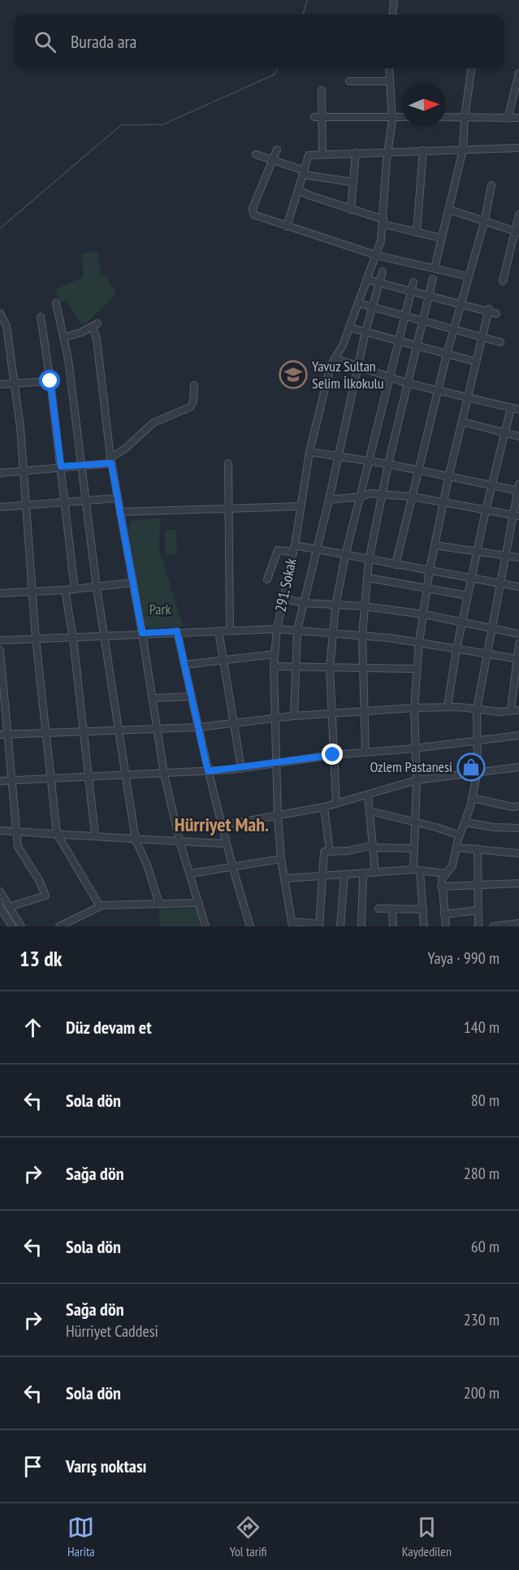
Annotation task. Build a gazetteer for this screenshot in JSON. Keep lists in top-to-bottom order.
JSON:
{
  "streets": {
    "street": ["291. Sokak"]
  },
  "districts": ["Hürriyet Mah."],
  "parks": ["Park"],
  "places": {
    "school or university": ["Yavuz Sultan Selim İlkokulu"],
    "shop": ["Ozlem Pastanesi"]
  },
  "north": "right",
  "page": {
    "search": "Burada ara",
    "heading": ["13 dk", "Yaya · 990 m"],
    "list": [
      ["Düz devam et", "140 m"],
      ["Sola dön", "80 m"],
      ["Sağa dön", "280 m"],
      ["Sola dön", "60 m"],
      ["Sağa dön", "Hürriyet Caddesi", "230 m"],
      ["Sola dön", "200 m"],
      "Varış noktası"
    ],
    "nav": ["Harita", "Yol tarifi", "Kaydedilen"]
  }
}
